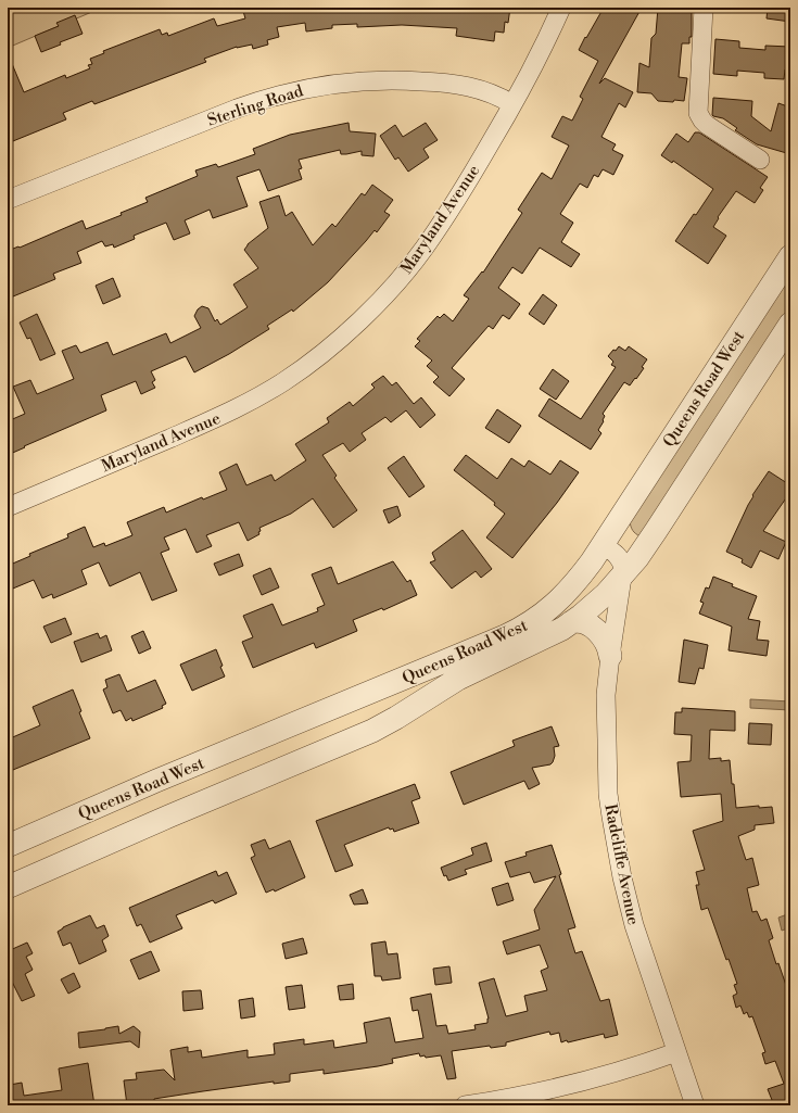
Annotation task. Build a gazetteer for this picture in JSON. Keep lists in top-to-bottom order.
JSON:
{
  "streets": {
    "street": [
      "Sterling Road",
      "Maryland Avenue",
      "Queens Road West",
      "Radcliffe Avenue"
    ]
  },
  "crossings": [
    ["Sterling Road", "Maryland Avenue"],
    ["Queens Road West", "Radcliffe Avenue"]
  ]
}
